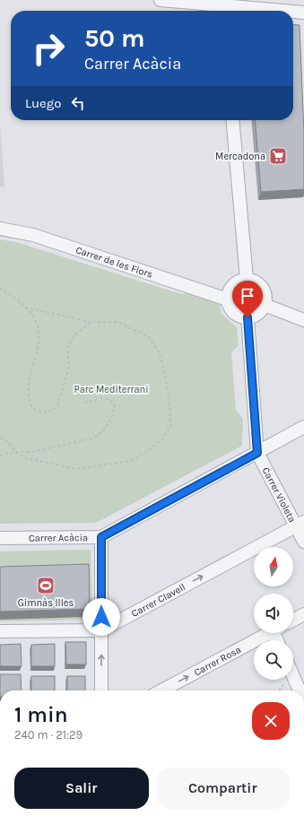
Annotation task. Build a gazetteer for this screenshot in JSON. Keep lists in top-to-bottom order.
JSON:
{
  "streets": {
    "street": [
      "Carrer de les Flors",
      "Carrer Violeta",
      "Carrer Acàcia",
      "Carrer Clavell",
      "Carrer Rosa"
    ]
  },
  "crossings": [
    ["Carrer de les Flors", "Carrer Violeta"],
    ["Carrer Violeta", "Carrer Acàcia"],
    ["Carrer Violeta", "Carrer Clavell"]
  ],
  "one_way": ["Carrer Clavell", "Carrer Rosa"],
  "parks": ["Parc Mediterrani"],
  "places": {
    "supermarket": ["Mercadona"],
    "sports": ["Gimnàs Illes"]
  },
  "north": "top",
  "page": {
    "turn": ["50 m", "Carrer Acàcia"],
    "then": "Luego",
    "heading": ["1 min", "240 m · 21:29"],
    "buttons": ["Salir", "Compartir"]
  }
}
